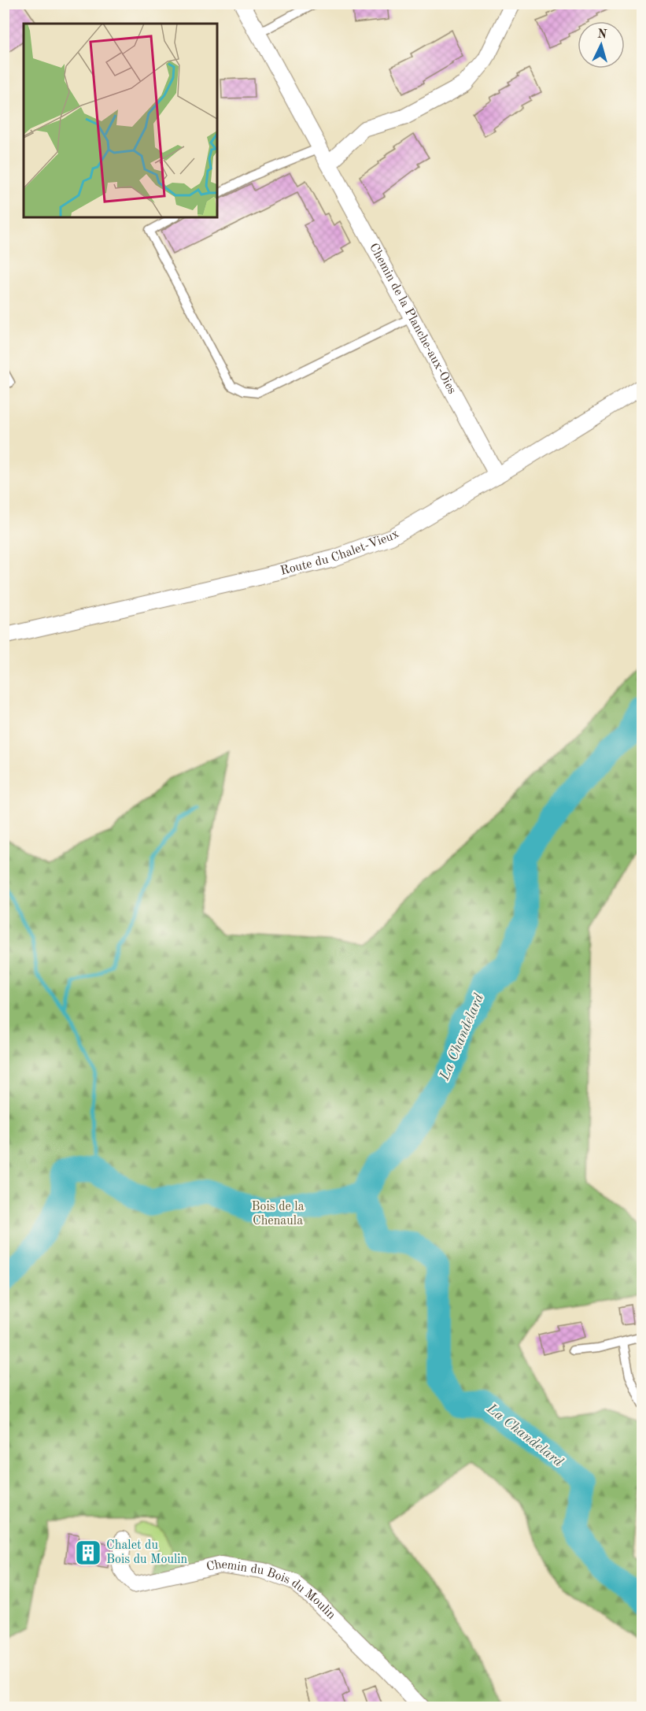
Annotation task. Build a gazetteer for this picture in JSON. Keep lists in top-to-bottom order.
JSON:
{
  "streets": {
    "street": ["Chemin de la Planche-aux-Oies", "Route du Chalet-Vieux", "Chemin du Bois du Moulin"]
  },
  "crossings": [
    ["Chemin de la Planche-aux-Oies", "Route du Chalet-Vieux"]
  ],
  "water": ["La Chandelard"],
  "parks": ["Bois de la Chenaula"],
  "places": {
    "building": ["Chalet du Bois du Moulin"]
  },
  "north": "top"
}
